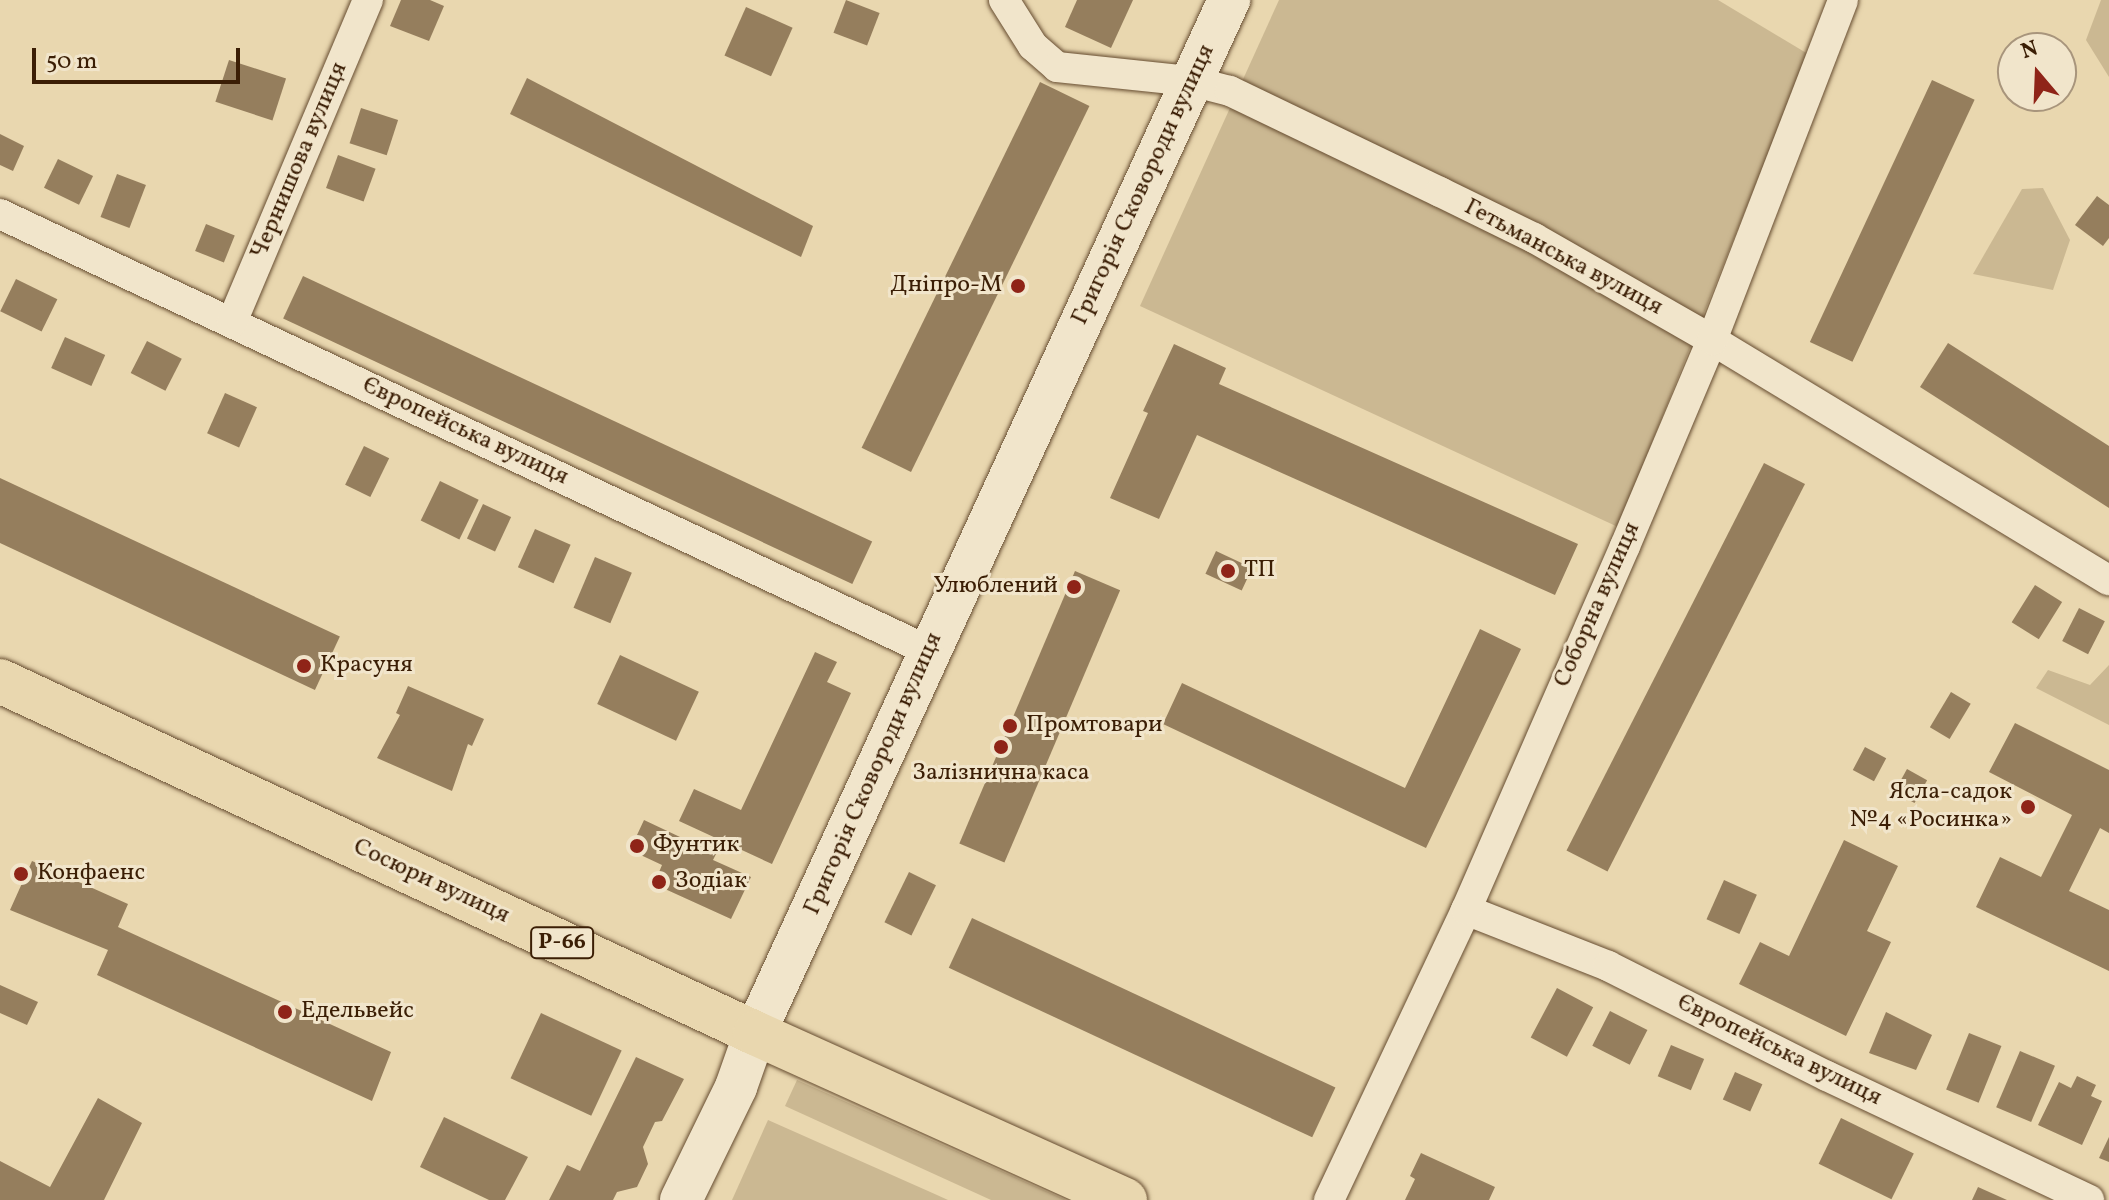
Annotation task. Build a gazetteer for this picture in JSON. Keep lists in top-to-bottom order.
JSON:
{
  "streets": {
    "main road": ["Сосюри вулиця", "Р-66"],
    "street": [
      "Чернишова вулиця",
      "Григорія Сковороди вулиця",
      "Гетьманська вулиця",
      "Європейська вулиця",
      "Соборна вулиця"
    ]
  },
  "crossings": [
    ["Чернишова вулиця", "Європейська вулиця"],
    ["Григорія Сковороди вулиця", "Гетьманська вулиця"],
    ["Григорія Сковороди вулиця", "Європейська вулиця"],
    ["Григорія Сковороди вулиця", "Сосюри вулиця"],
    ["Гетьманська вулиця", "Соборна вулиця"],
    ["Європейська вулиця", "Соборна вулиця"]
  ],
  "places": [
    "Днiпро-М",
    "ТП",
    "Улюблений",
    "Красуня",
    "Промтовари",
    "Залiзнична каса",
    "Ясла-садок №4 «Росинка»",
    "Фунтик",
    "Конфаенс",
    "Зодіак",
    "Едельвейс"
  ],
  "scale_bar": "50 m",
  "north": "top"
}
